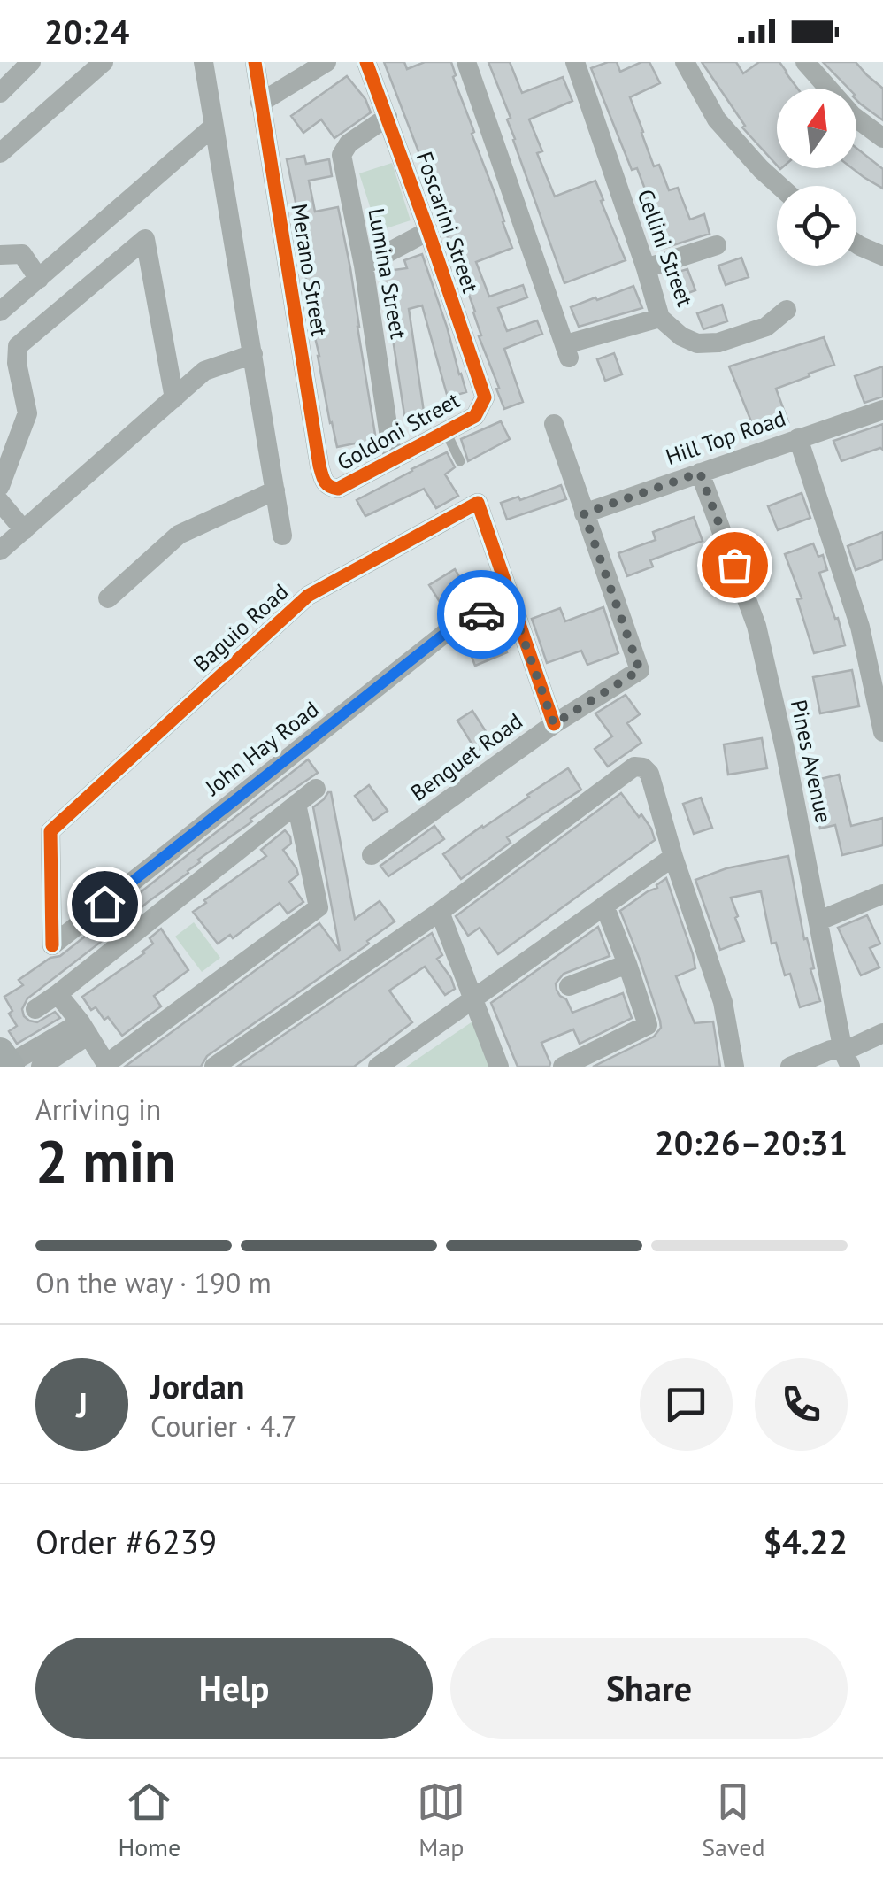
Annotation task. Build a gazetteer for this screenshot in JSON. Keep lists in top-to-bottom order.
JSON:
{
  "streets": {
    "street": [
      "Foscarini Street",
      "Cellini Street",
      "Merano Street",
      "Lumina Street",
      "Goldoni Street",
      "Hill Top Road",
      "Baguio Road",
      "John Hay Road",
      "Benguet Road",
      "Pines Avenue"
    ]
  },
  "crossings": [
    ["Foscarini Street", "Lumina Street"],
    ["Foscarini Street", "Goldoni Street"],
    ["Merano Street", "Goldoni Street"],
    ["Lumina Street", "Goldoni Street"],
    ["Hill Top Road", "Benguet Road"],
    ["Hill Top Road", "Pines Avenue"],
    ["Baguio Road", "John Hay Road"],
    ["Baguio Road", "Benguet Road"]
  ],
  "north": "top",
  "page": {
    "status": "20:24",
    "heading": ["2 min", "Arriving in", "20:26–20:31"],
    "panel": [
      "Jordan",
      "Courier · 4.7",
      "Order #6239",
      "$4.22"
    ],
    "bar": "On the way · 190 m",
    "round": "J",
    "buttons": ["Help", "Share"],
    "tabs": ["Home", "Map", "Saved"]
  }
}
